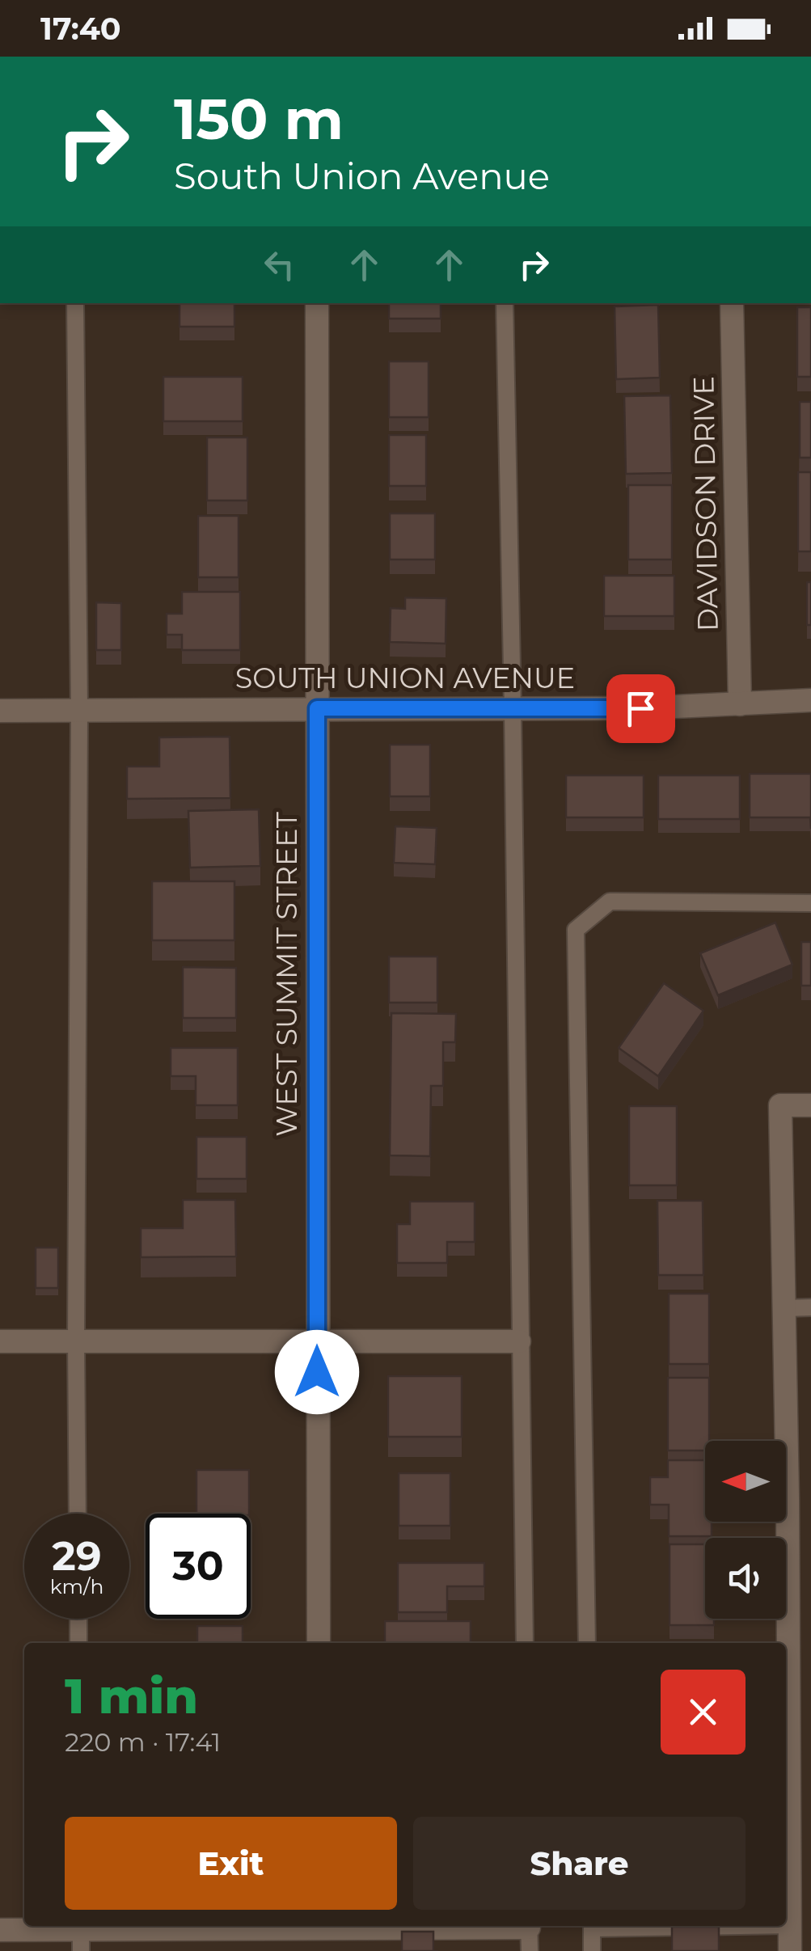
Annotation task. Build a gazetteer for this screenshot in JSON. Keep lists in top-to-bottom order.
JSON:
{
  "streets": {
    "street": ["DAVIDSON DRIVE", "SOUTH UNION AVENUE", "WEST SUMMIT STREET"]
  },
  "crossings": [
    ["DAVIDSON DRIVE", "SOUTH UNION AVENUE"],
    ["SOUTH UNION AVENUE", "WEST SUMMIT STREET"]
  ],
  "north": "left",
  "page": {
    "status": "17:40",
    "turn": ["150 m", "South Union Avenue"],
    "speed": "29 km/h",
    "limit": "30",
    "heading": ["1 min", "220 m · 17:41"],
    "buttons": ["Exit", "Share"]
  }
}
